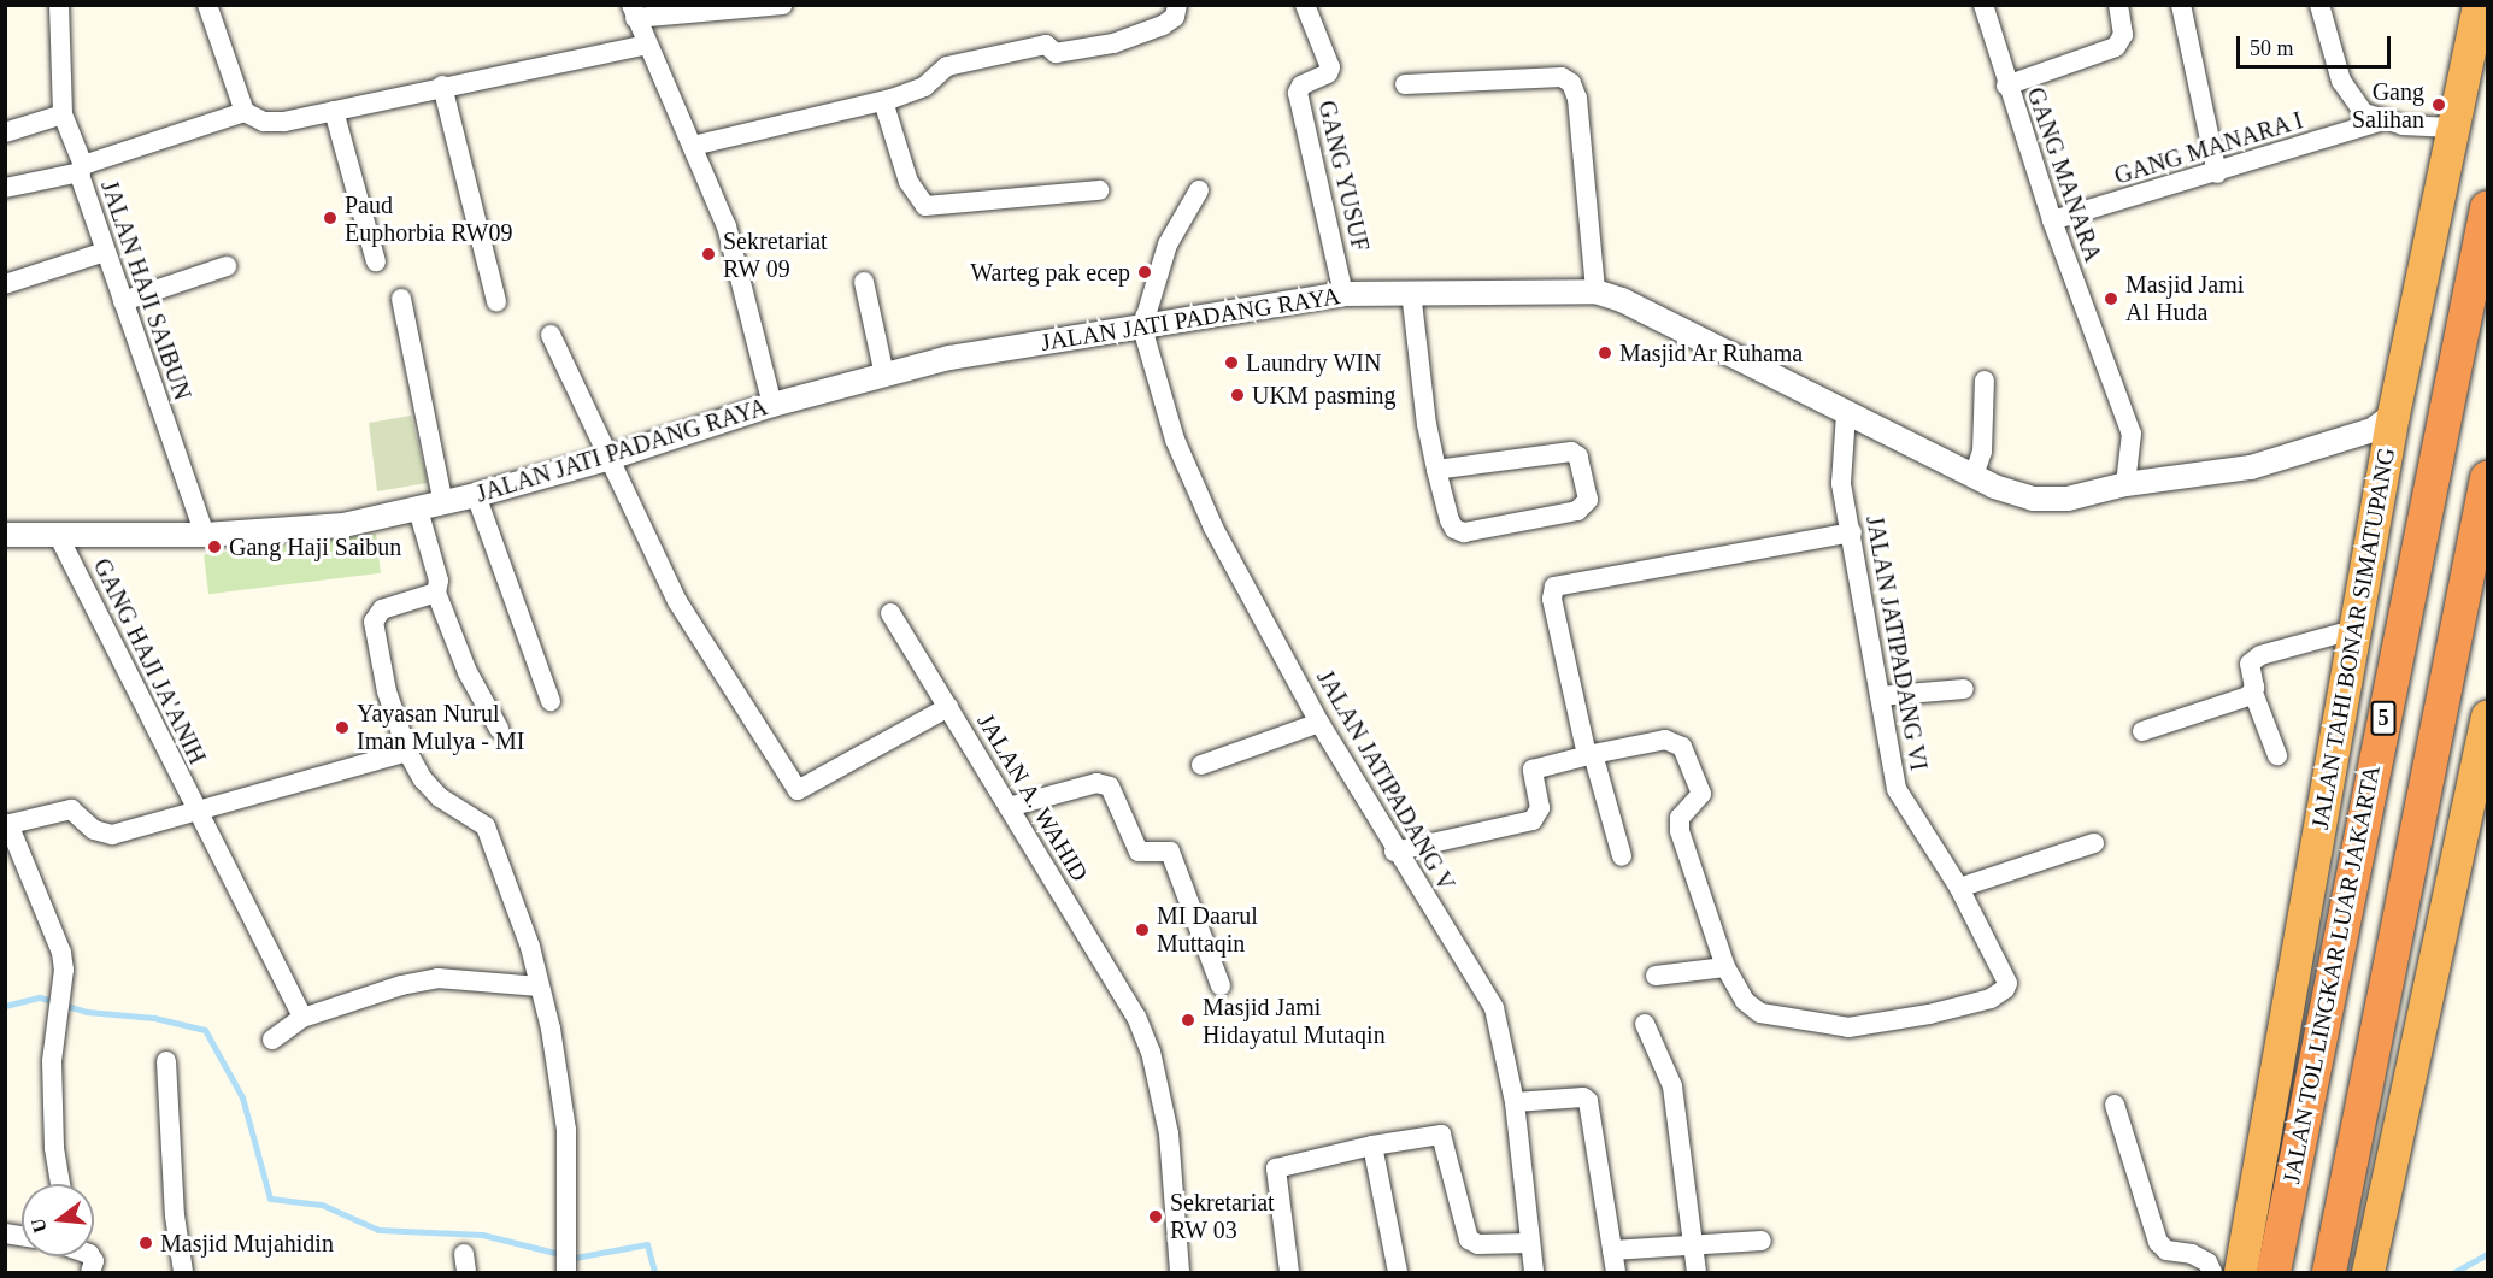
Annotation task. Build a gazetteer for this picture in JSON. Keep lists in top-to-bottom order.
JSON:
{
  "streets": {
    "highway": ["JALAN TAHI BONAR SIMATUPANG", "5", "JALAN TOL LINGKAR LUAR JAKARTA"],
    "street": [
      "GANG MANARA I",
      "GANG MANARA",
      "GANG YUSUF",
      "JALAN HAJI SAIBUN",
      "JALAN JATI PADANG RAYA",
      "JALAN JATIPADANG VI",
      "GANG HAJI JA'ANIH",
      "JALAN JATIPADANG V",
      "JALAN A. WAHID"
    ]
  },
  "crossings": [
    ["GANG MANARA I", "GANG MANARA"],
    ["GANG MANARA", "JALAN JATI PADANG RAYA"],
    ["GANG YUSUF", "JALAN JATI PADANG RAYA"],
    ["JALAN HAJI SAIBUN", "JALAN JATI PADANG RAYA"],
    ["JALAN JATI PADANG RAYA", "JALAN TAHI BONAR SIMATUPANG"],
    ["JALAN JATI PADANG RAYA", "JALAN JATIPADANG VI"],
    ["JALAN JATI PADANG RAYA", "GANG HAJI JA'ANIH"],
    ["JALAN JATI PADANG RAYA", "JALAN JATIPADANG V"],
    ["JALAN JATI PADANG RAYA", "JALAN A. WAHID"]
  ],
  "places": [
    "Gang Salihan",
    "Paud Euphorbia RW09",
    "Sekretariat RW 09",
    "Warteg pak ecep",
    "Masjid Jami Al Huda",
    "Masjid Ar Ruhama",
    "Laundry WIN",
    "UKM pasming",
    "Gang Haji Saibun",
    "Yayasan Nurul Iman Mulya - MI",
    "MI Daarul Muttaqin",
    "Masjid Jami Hidayatul Mutaqin",
    "Sekretariat RW 03",
    "Masjid Mujahidin"
  ],
  "scale_bar": "50 m",
  "north": "left"
}
